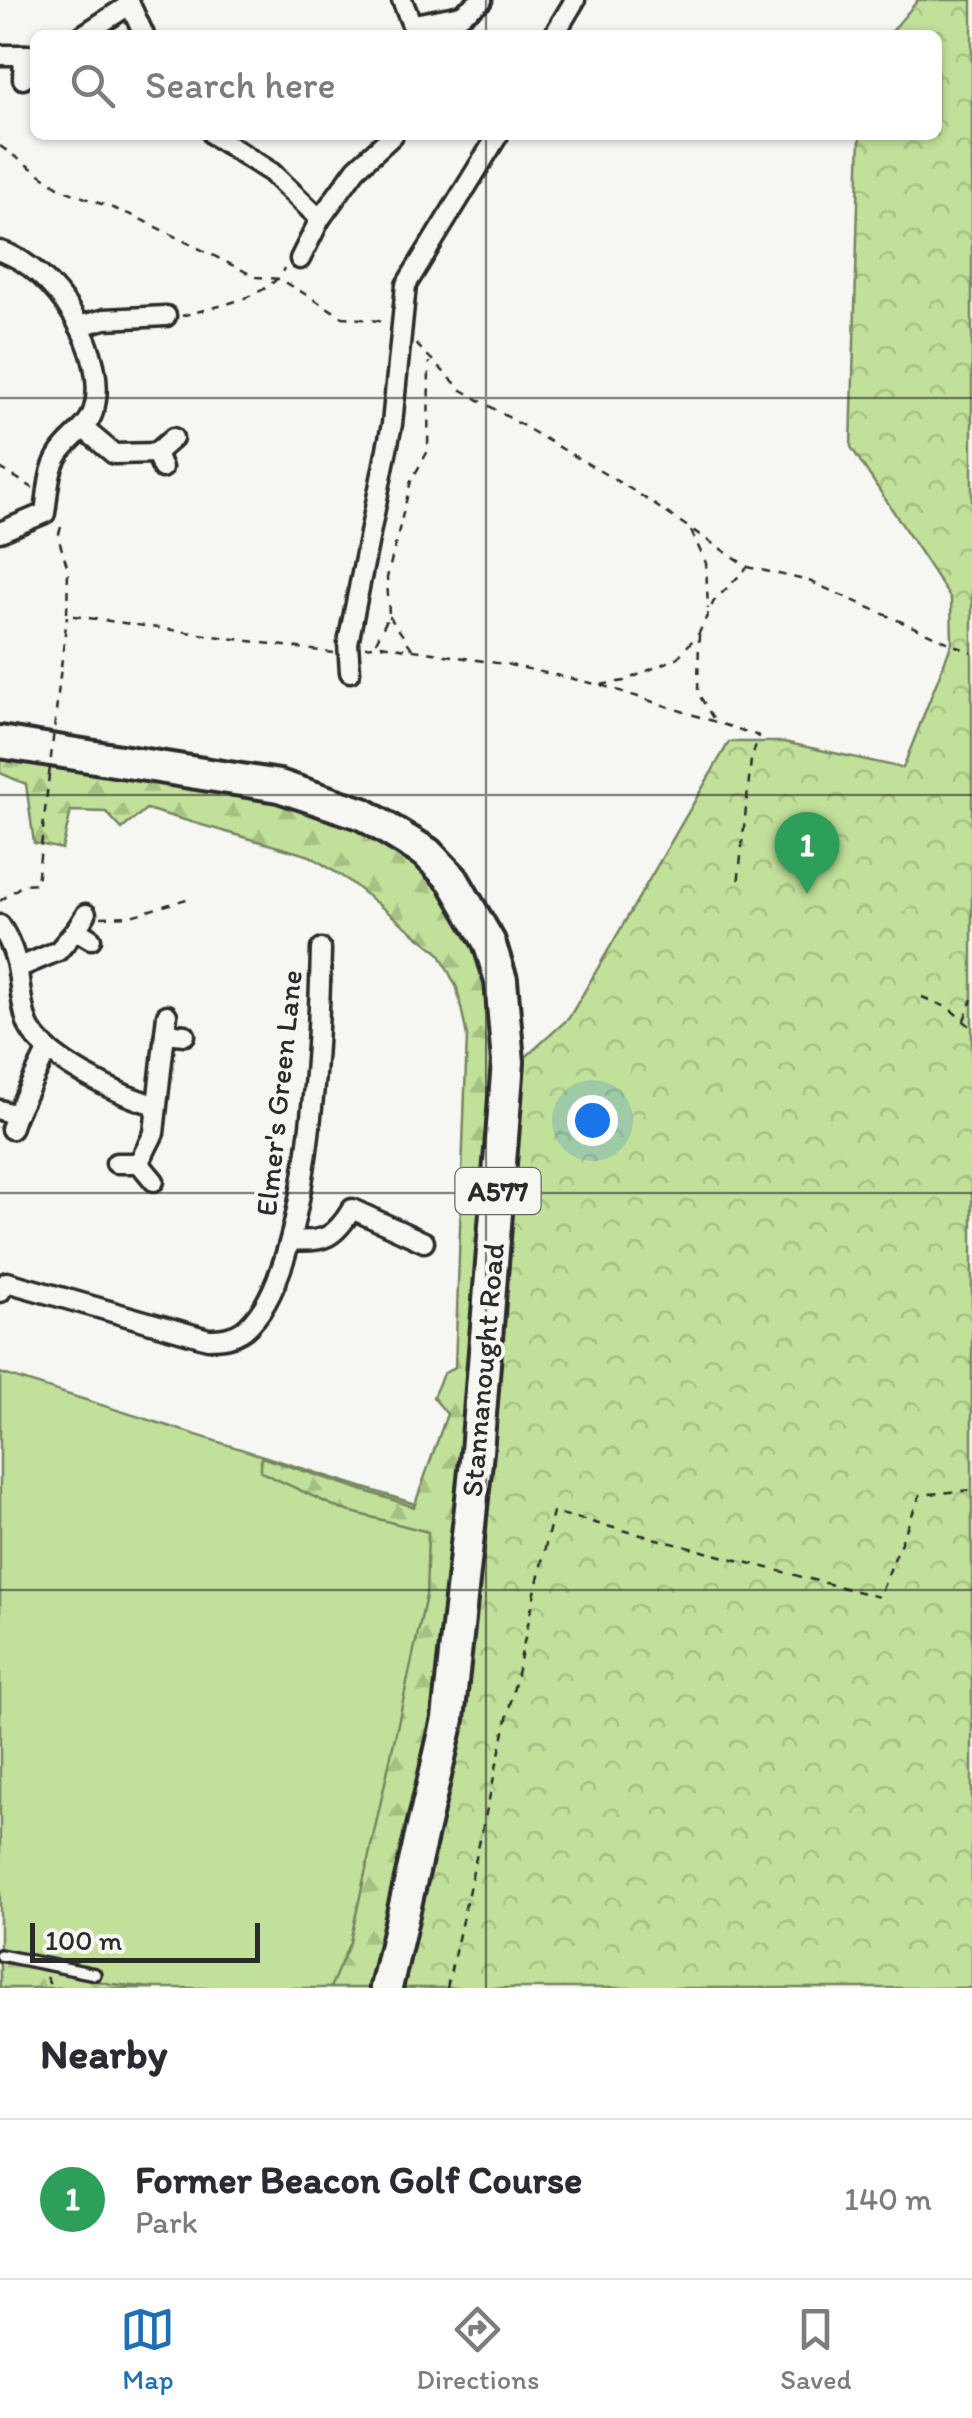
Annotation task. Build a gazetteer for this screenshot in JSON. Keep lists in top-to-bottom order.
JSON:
{
  "streets": {
    "main road": ["A577", "Stannanought Road"],
    "street": ["Elmer's Green Lane"]
  },
  "scale_bar": "100 m",
  "page": {
    "search": "Search here",
    "pins": "1",
    "scale": "100 m",
    "heading": "Nearby",
    "list": [
      {
        "mark": "1",
        "name": "Former Beacon Golf Course",
        "note": "Park",
        "value": "140 m"
      }
    ],
    "nav": ["Map", "Directions", "Saved"]
  }
}
